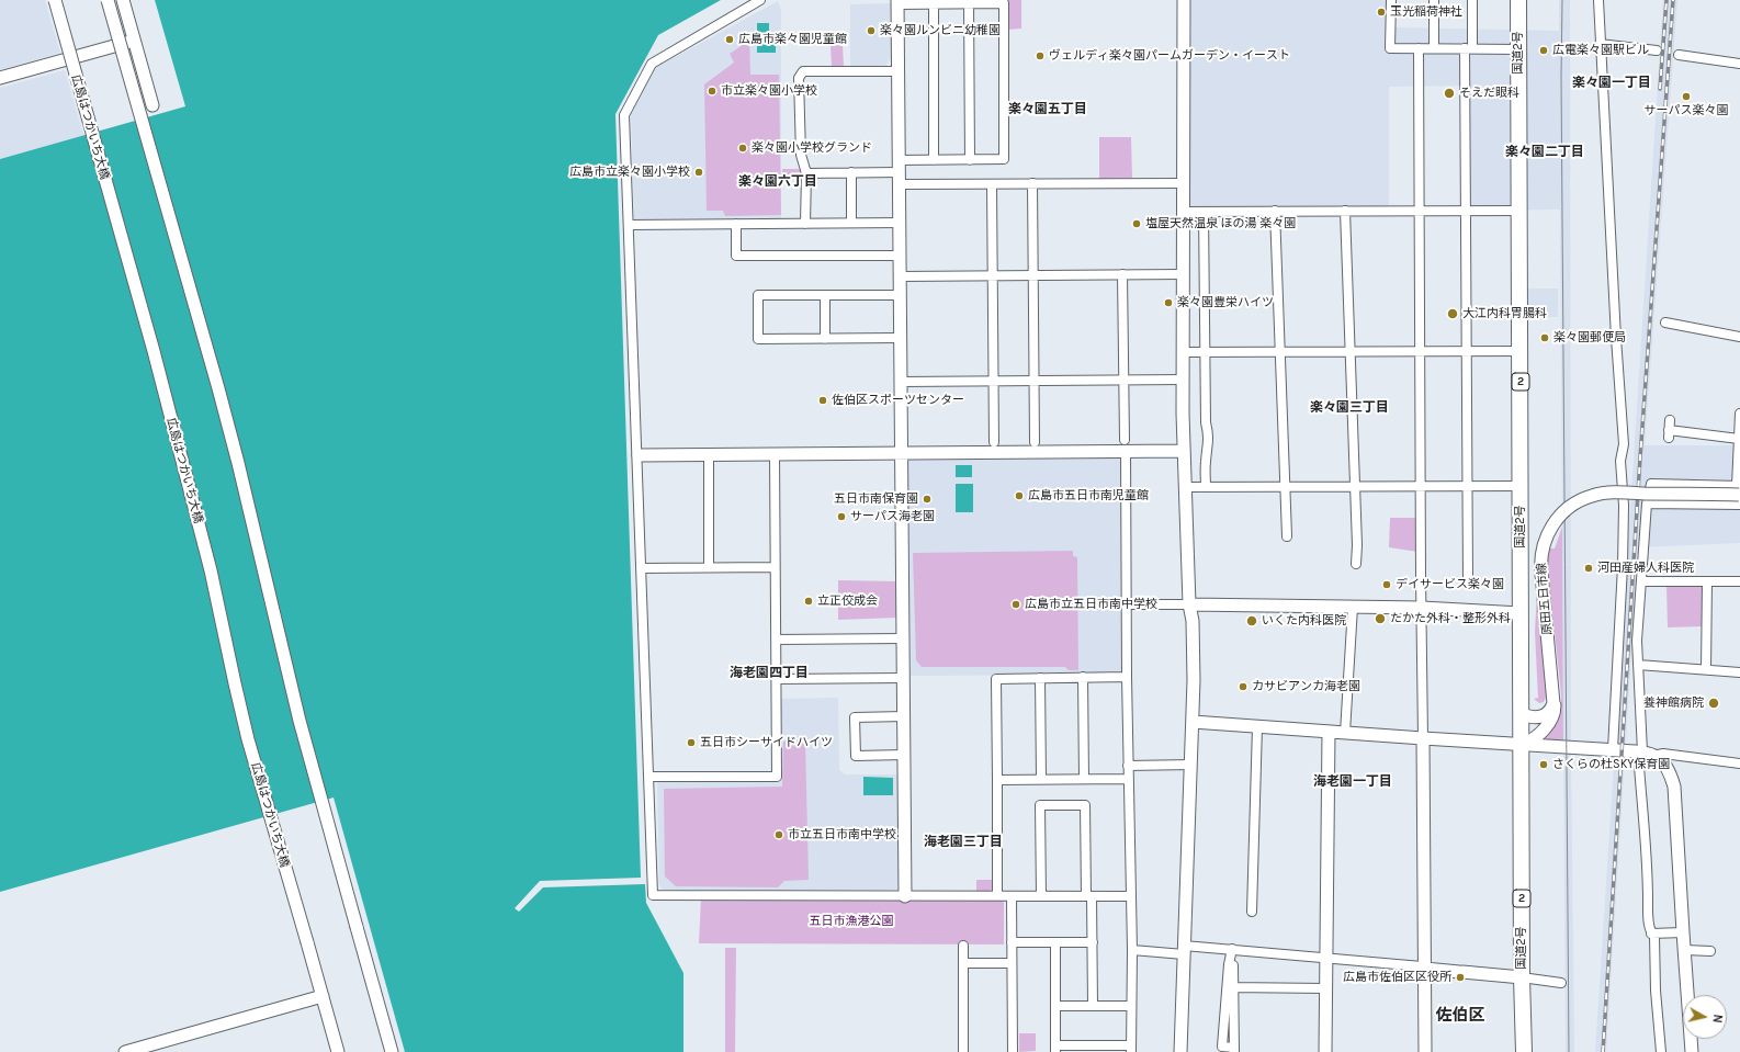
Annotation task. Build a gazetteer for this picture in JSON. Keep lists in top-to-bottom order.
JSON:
{
  "streets": {
    "highway": ["国道2号", "2"],
    "street": ["広島はつかいち大橋", "原田五日市線"]
  },
  "crossings": [
    ["国道2号", "原田五日市線"]
  ],
  "districts": [
    "楽々園一丁目",
    "楽々園五丁目",
    "楽々園二丁目",
    "楽々園六丁目",
    "楽々園三丁目",
    "海老園四丁目",
    "海老園一丁目",
    "海老園三丁目",
    "佐伯区"
  ],
  "parks": ["五日市漁港公園"],
  "places": [
    "玉光稲荷神社",
    "楽々園ルンビニ幼稚園",
    "広島市楽々園児童館",
    "広電楽々園駅ビル",
    "ヴェルディ楽々園パームガーデン・イースト",
    "市立楽々園小学校",
    "そえだ眼科",
    "サーパス楽々園",
    "楽々園小学校グランド",
    "広島市立楽々園小学校",
    "塩屋天然温泉 ほの湯 楽々園",
    "楽々園豊栄ハイツ",
    "大江内科胃腸科",
    "楽々園郵便局",
    "佐伯区スポーツセンター",
    "広島市五日市南児童館",
    "五日市南保育園",
    "サーパス海老園",
    "河田産婦人科医院",
    "デイサービス楽々園",
    "立正佼成会",
    "広島市立五日市南中学校",
    "たかた外科・整形外科",
    "いくた内科医院",
    "カサビアンカ海老園",
    "養神館病院",
    "五日市シーサイドハイツ",
    "さくらの杜SKY保育園",
    "市立五日市南中学校",
    "広島市佐伯区区役所"
  ],
  "north": "right"
}
